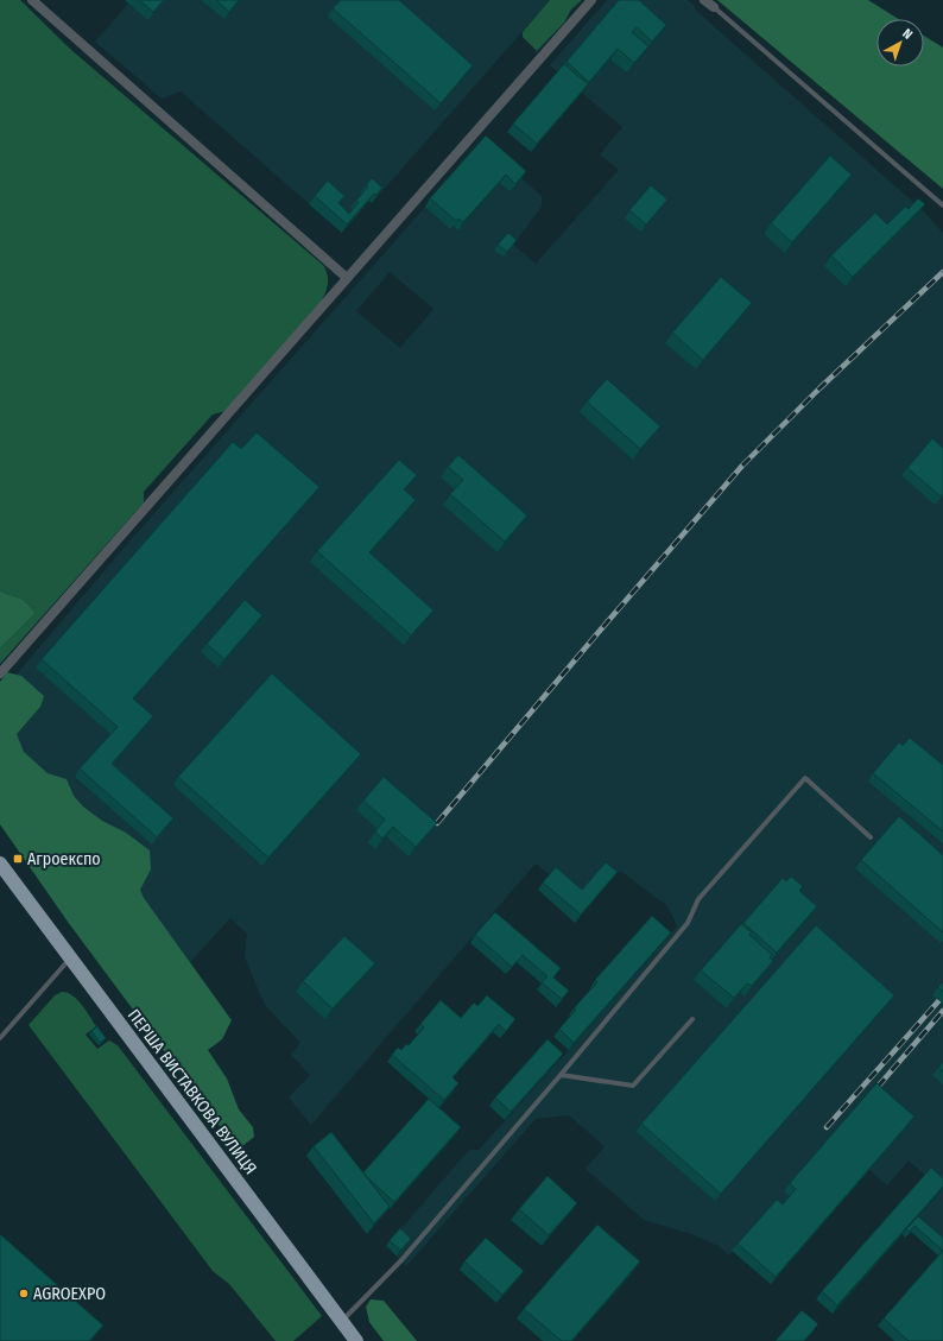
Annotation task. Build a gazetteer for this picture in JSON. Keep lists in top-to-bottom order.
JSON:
{
  "streets": {
    "main road": ["ПЕРША ВИСТАВКОВА ВУЛИЦЯ"]
  },
  "places": {
    "transit": ["Агроекспо"],
    "other": ["AGROEXPO"]
  },
  "north": "top right"
}
